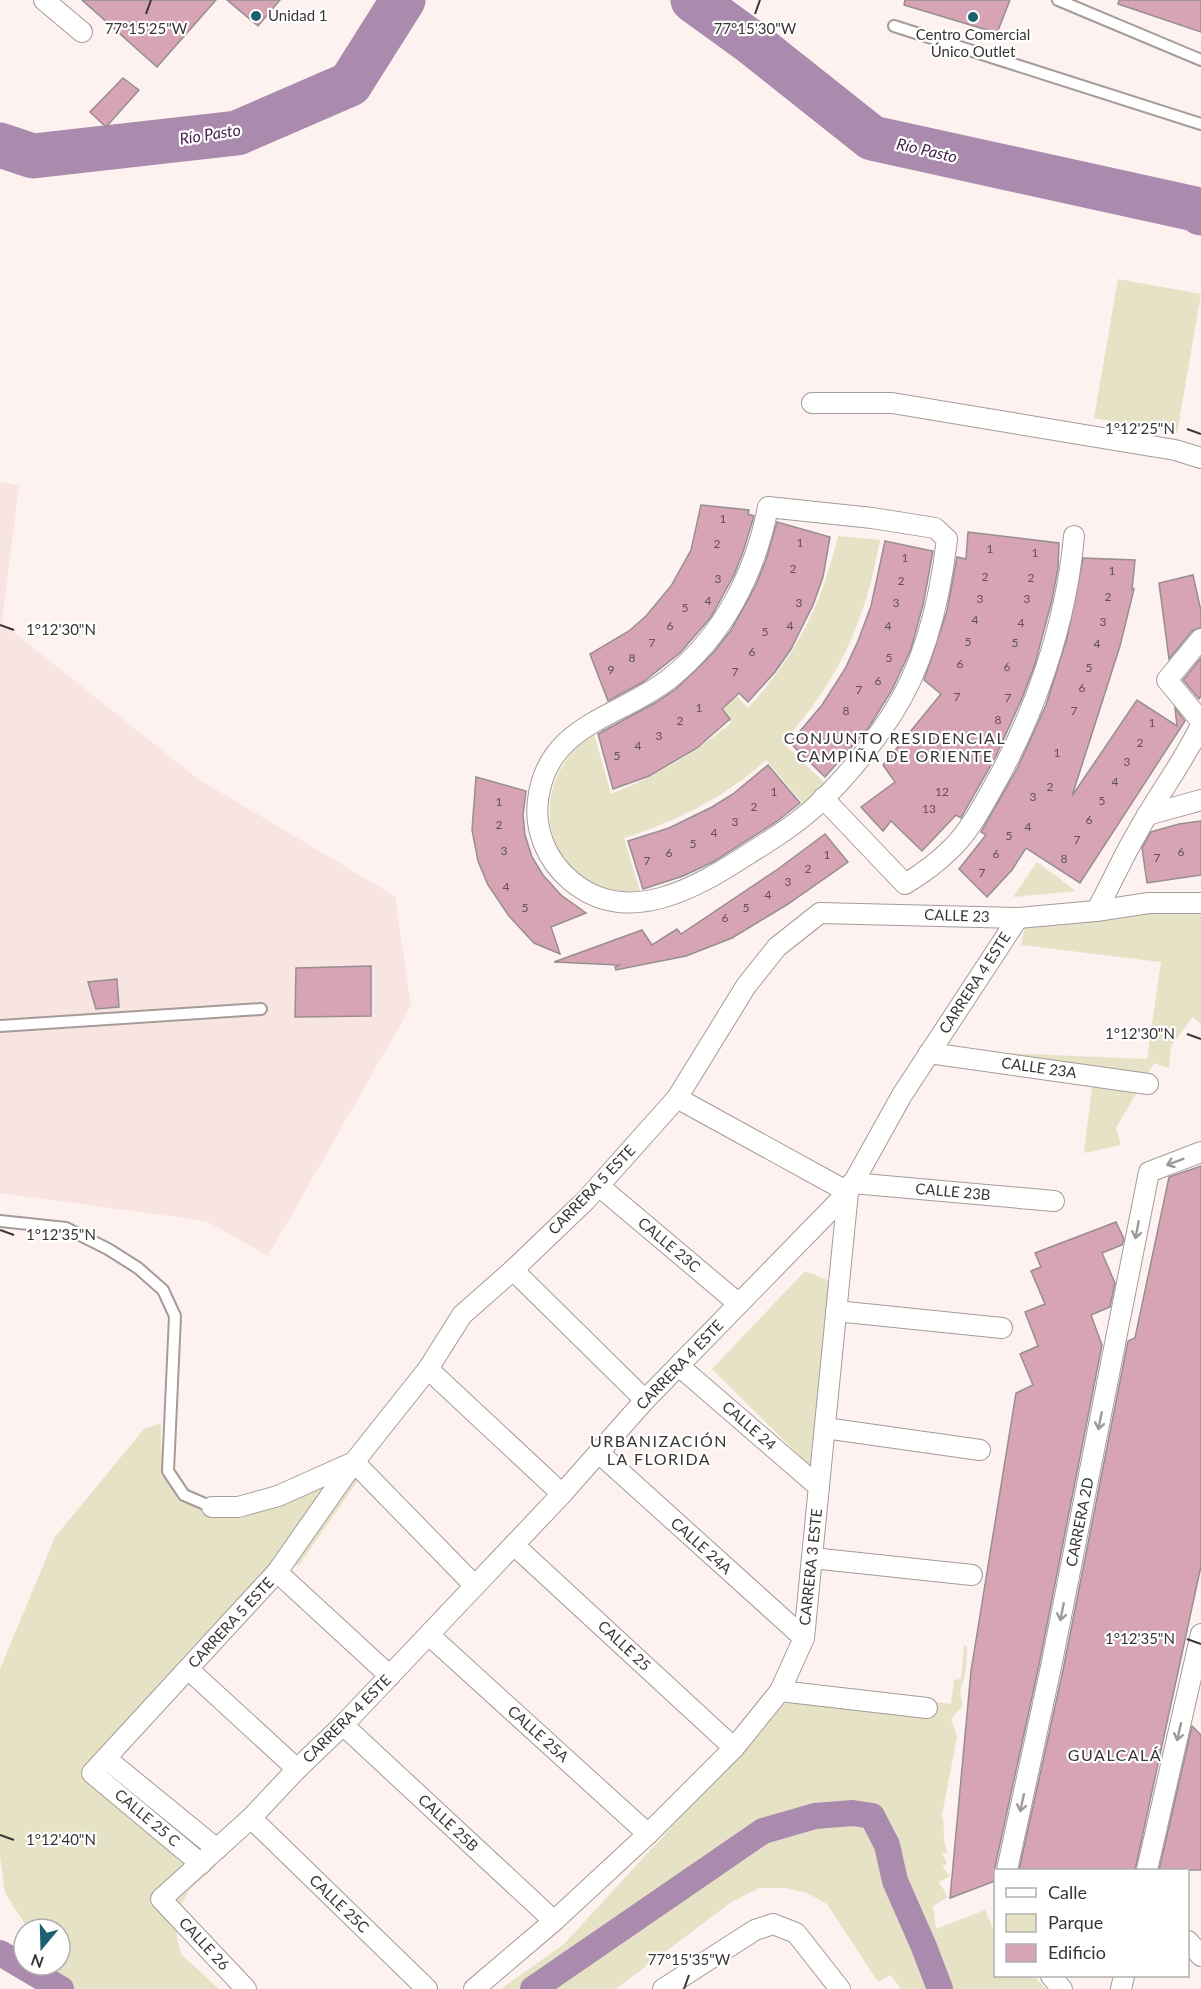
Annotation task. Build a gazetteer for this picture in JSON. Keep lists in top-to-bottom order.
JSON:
{
  "streets": {
    "street": [
      "CALLE 23",
      "CARRERA 4 ESTE",
      "CALLE 23A",
      "CARRERA 5 ESTE",
      "CALLE 23B",
      "CALLE 23C",
      "CALLE 24",
      "CARRERA 2D",
      "CALLE 24A",
      "CARRERA 3 ESTE",
      "CALLE 25",
      "CALLE 25A",
      "CALLE 25 C",
      "CALLE 25B",
      "CALLE 25C",
      "CALLE 26"
    ]
  },
  "crossings": [
    ["CALLE 23", "CARRERA 4 ESTE"],
    ["CALLE 23", "CARRERA 5 ESTE"],
    ["CARRERA 4 ESTE", "CALLE 23A"],
    ["CARRERA 4 ESTE", "CALLE 23B"],
    ["CARRERA 4 ESTE", "CALLE 23C"],
    ["CARRERA 4 ESTE", "CALLE 24"],
    ["CARRERA 4 ESTE", "CALLE 24A"],
    ["CARRERA 4 ESTE", "CARRERA 3 ESTE"],
    ["CARRERA 4 ESTE", "CALLE 25"],
    ["CARRERA 4 ESTE", "CALLE 25A"],
    ["CARRERA 4 ESTE", "CALLE 25 C"],
    ["CARRERA 4 ESTE", "CALLE 25B"],
    ["CARRERA 4 ESTE", "CALLE 25C"],
    ["CARRERA 4 ESTE", "CALLE 26"],
    ["CARRERA 5 ESTE", "CALLE 23B"],
    ["CARRERA 5 ESTE", "CALLE 23C"],
    ["CARRERA 5 ESTE", "CALLE 25 C"],
    ["CALLE 23B", "CARRERA 3 ESTE"],
    ["CALLE 24", "CARRERA 3 ESTE"],
    ["CALLE 24A", "CARRERA 3 ESTE"],
    ["CARRERA 3 ESTE", "CALLE 25"],
    ["CARRERA 3 ESTE", "CALLE 25A"],
    ["CARRERA 3 ESTE", "CALLE 25B"]
  ],
  "districts": ["CONJUNTO RESIDENCIAL CAMPIÑA DE ORIENTE", "URBANIZACIÓN LA FLORIDA", "GUALCALÁ"],
  "water": ["Río Pasto"],
  "places": ["Unidad 1", "Centro Comercial Único Outlet"],
  "house_numbers": [
    "1",
    "1",
    "2",
    "1",
    "1",
    "1",
    "2",
    "1",
    "2",
    "2",
    "3",
    "2",
    "2",
    "3",
    "3",
    "4",
    "3",
    "3",
    "5",
    "4",
    "3",
    "4",
    "6",
    "4",
    "4",
    "5",
    "5",
    "7",
    "5",
    "4",
    "6",
    "8",
    "5",
    "6",
    "6",
    "5",
    "9",
    "7",
    "6",
    "6",
    "7",
    "7",
    "7",
    "1",
    "8",
    "7",
    "8",
    "2",
    "1",
    "3",
    "2",
    "4",
    "1",
    "5",
    "3",
    "4",
    "2",
    "1",
    "12",
    "3",
    "5",
    "1",
    "2",
    "13",
    "6",
    "3",
    "2",
    "4",
    "4",
    "5",
    "7",
    "5",
    "3",
    "6",
    "6",
    "6",
    "1",
    "7",
    "8",
    "7",
    "2",
    "7",
    "3",
    "4",
    "4",
    "5",
    "5",
    "6"
  ],
  "legend": ["Calle", "Parque", "Edificio"],
  "north": "bottom",
  "coordinates": [
    "77°15'25\"W",
    "77°15'30\"W",
    "1°12'25\"N",
    "1°12'30\"N",
    "1°12'35\"N",
    "1°12'40\"N",
    "77°15'35\"W"
  ]
}
